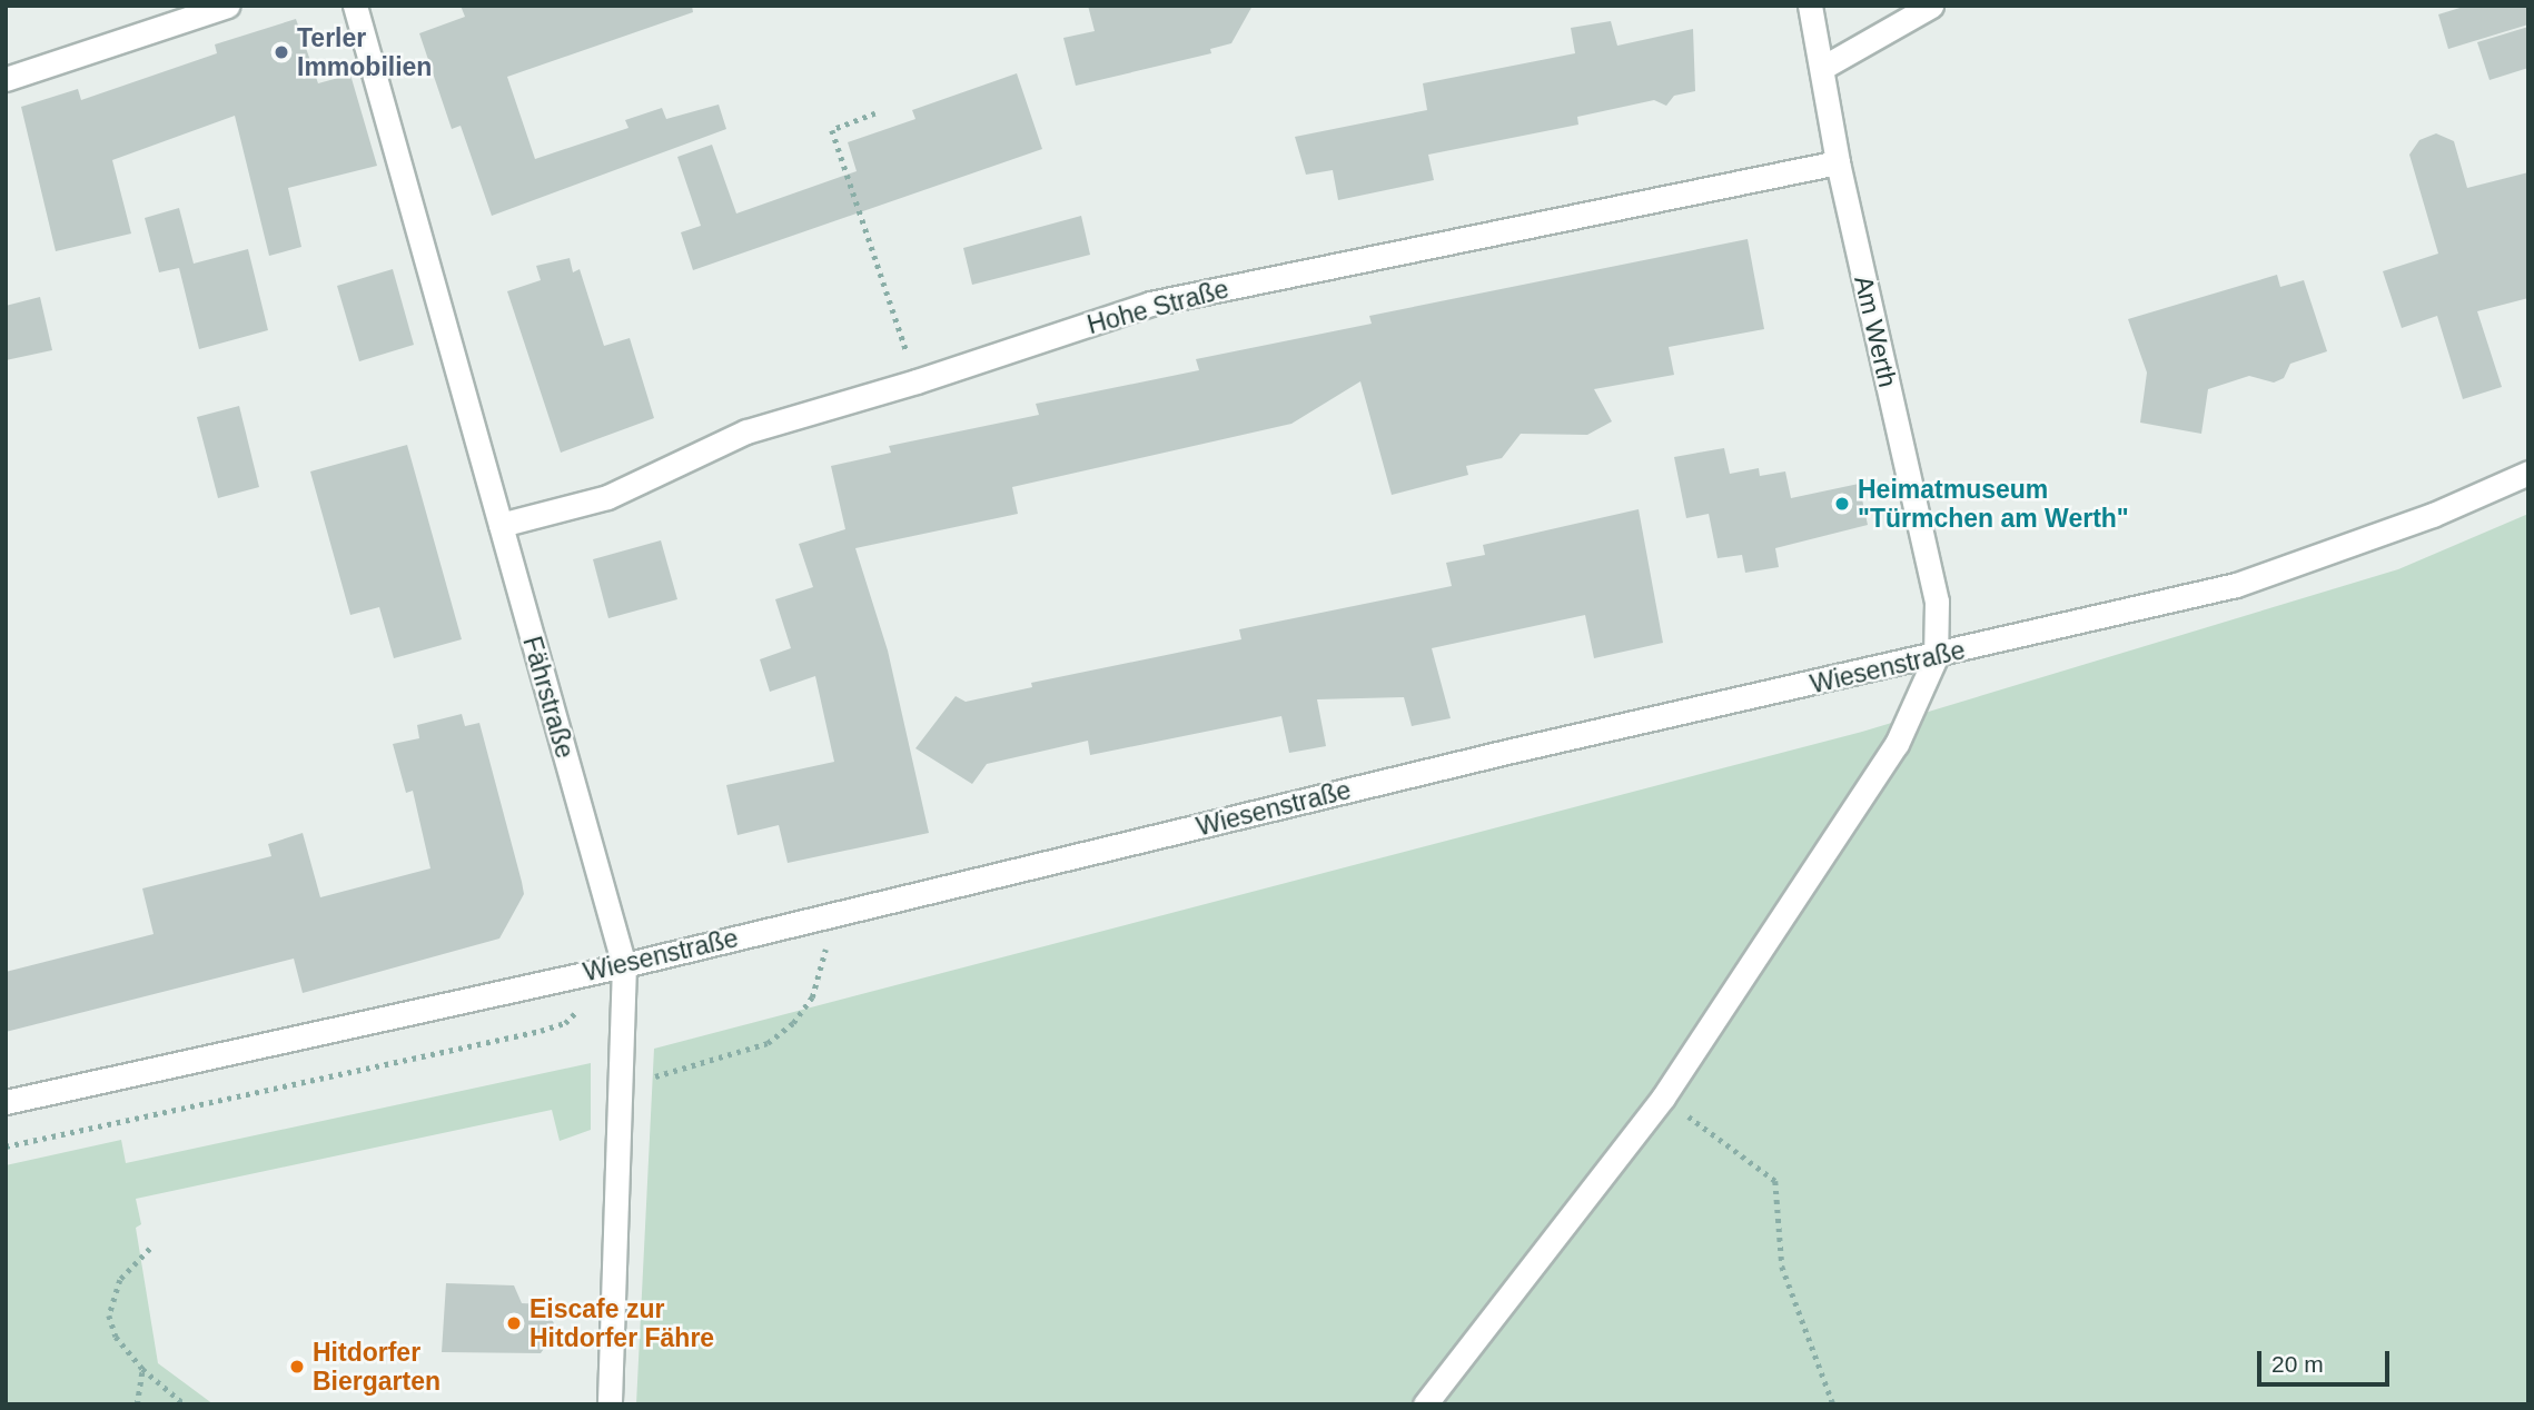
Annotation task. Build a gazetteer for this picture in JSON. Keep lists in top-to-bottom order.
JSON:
{
  "streets": {
    "street": [
      "Hohe Straße",
      "Am Werth",
      "Wiesenstraße",
      "Fährstraße"
    ]
  },
  "crossings": [
    ["Hohe Straße", "Am Werth"],
    ["Hohe Straße", "Fährstraße"],
    ["Am Werth", "Wiesenstraße"],
    ["Wiesenstraße", "Fährstraße"]
  ],
  "places": [
    "Terler Immobilien",
    "Heimatmuseum \"Türmchen am Werth\"",
    "Eiscafe zur Hitdorfer Fähre",
    "Hitdorfer Biergarten"
  ],
  "scale_bar": "20 m"
}
